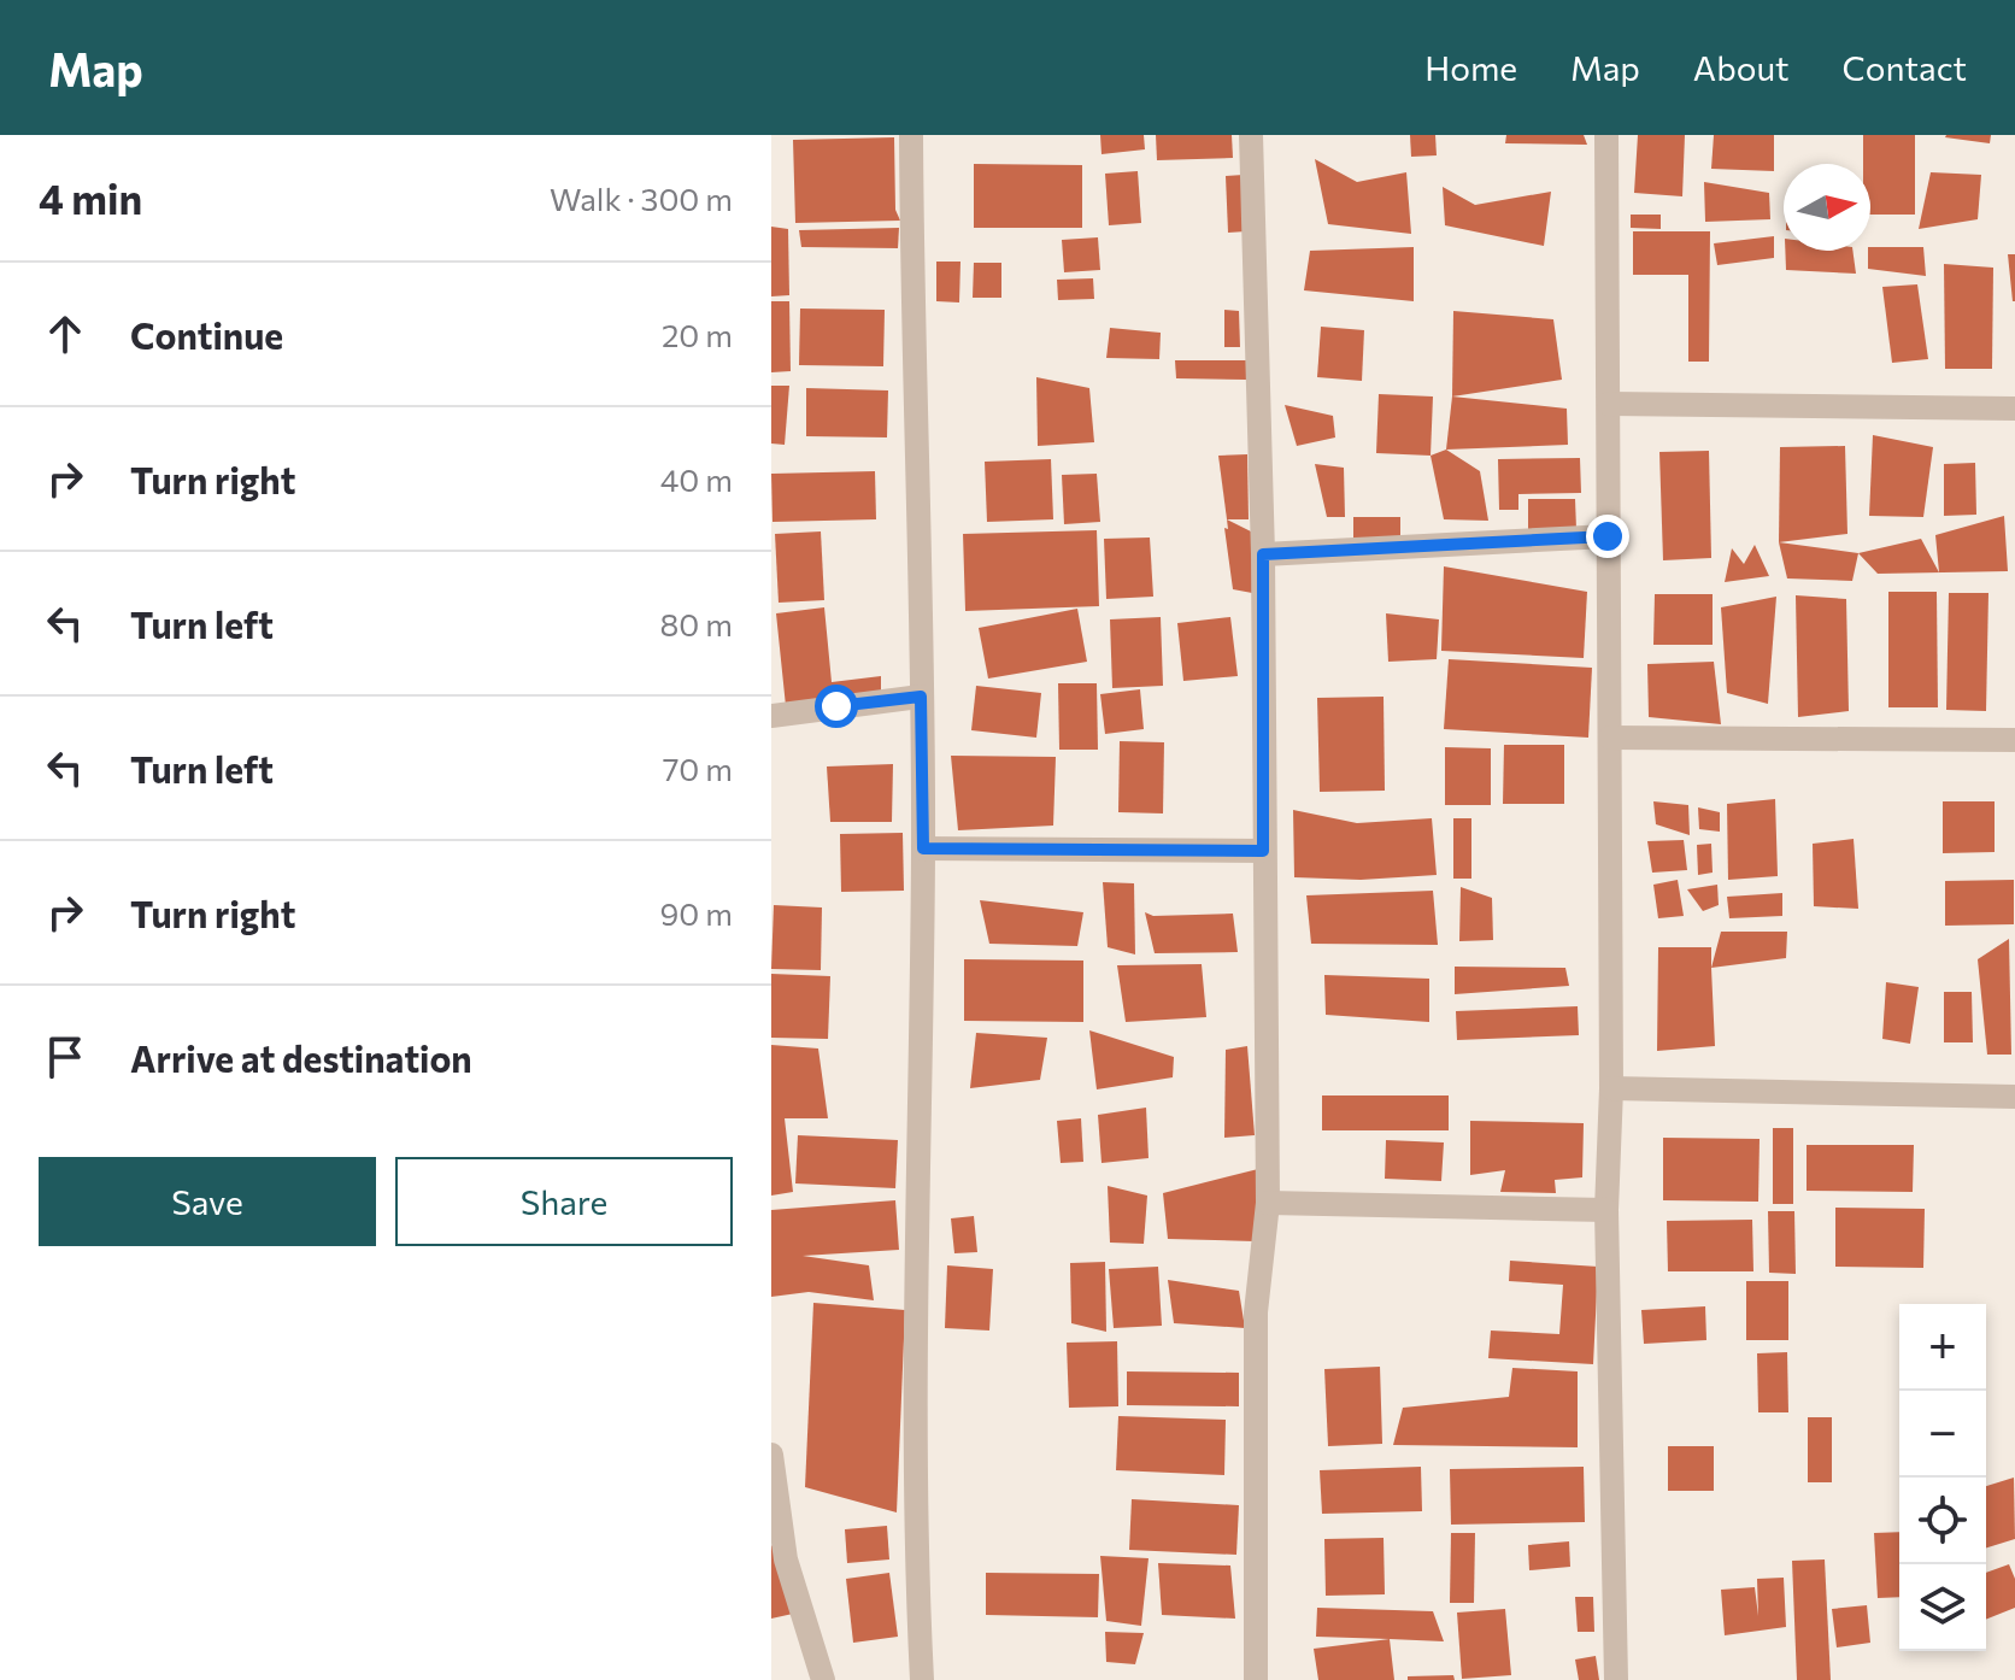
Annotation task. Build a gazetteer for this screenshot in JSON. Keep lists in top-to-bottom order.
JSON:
{
  "north": "right",
  "page": {
    "header": "Map",
    "nav": [
      "Home",
      "Map",
      "About",
      "Contact"
    ],
    "heading": ["4 min", "Walk · 300 m"],
    "list": [
      ["Continue", "20 m"],
      ["Turn right", "40 m"],
      ["Turn left", "80 m"],
      ["Turn left", "70 m"],
      ["Turn right", "90 m"],
      "Arrive at destination"
    ],
    "buttons": ["Save", "Share"],
    "map_buttons": ["+", "−"]
  }
}
